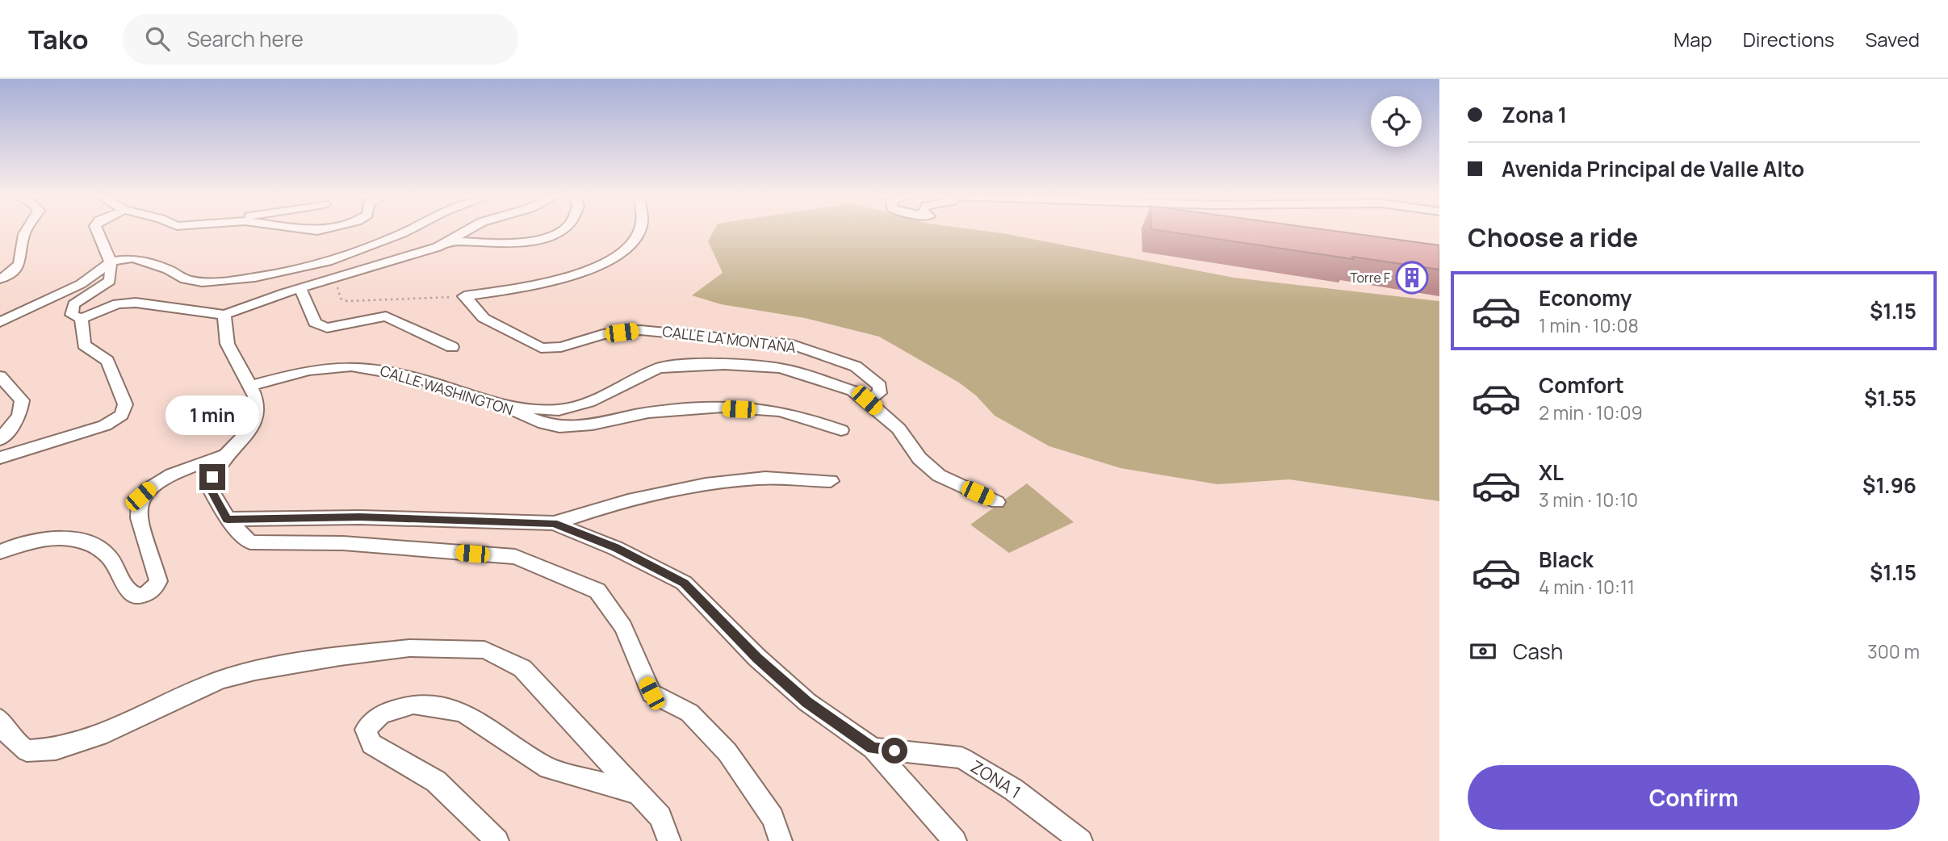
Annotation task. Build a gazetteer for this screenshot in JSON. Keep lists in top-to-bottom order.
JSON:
{
  "streets": {
    "street": ["CALLE LA MONTAÑA", "CALLE WASHINGTON", "ZONA 1"]
  },
  "crossings": [
    ["CALLE LA MONTAÑA", "CALLE WASHINGTON"]
  ],
  "places": {
    "building": ["Torre F"]
  },
  "page": {
    "header": "Tako",
    "search": "Search here",
    "nav": ["Map", "Directions", "Saved"],
    "banner": ["Zona 1", "Avenida Principal de Valle Alto"],
    "heading": "Choose a ride",
    "list": [
      {
        "name": "Economy",
        "note": "1 min · 10:08",
        "value": "$1.15"
      },
      {
        "name": "Comfort",
        "note": "2 min · 10:09",
        "value": "$1.55"
      },
      {
        "name": "XL",
        "note": "3 min · 10:10",
        "value": "$1.96"
      },
      {
        "name": "Black",
        "note": "4 min · 10:11",
        "value": "$1.15"
      }
    ],
    "bubble": "1 min",
    "pay": ["Cash", "300 m"],
    "buttons": "Confirm"
  }
}
